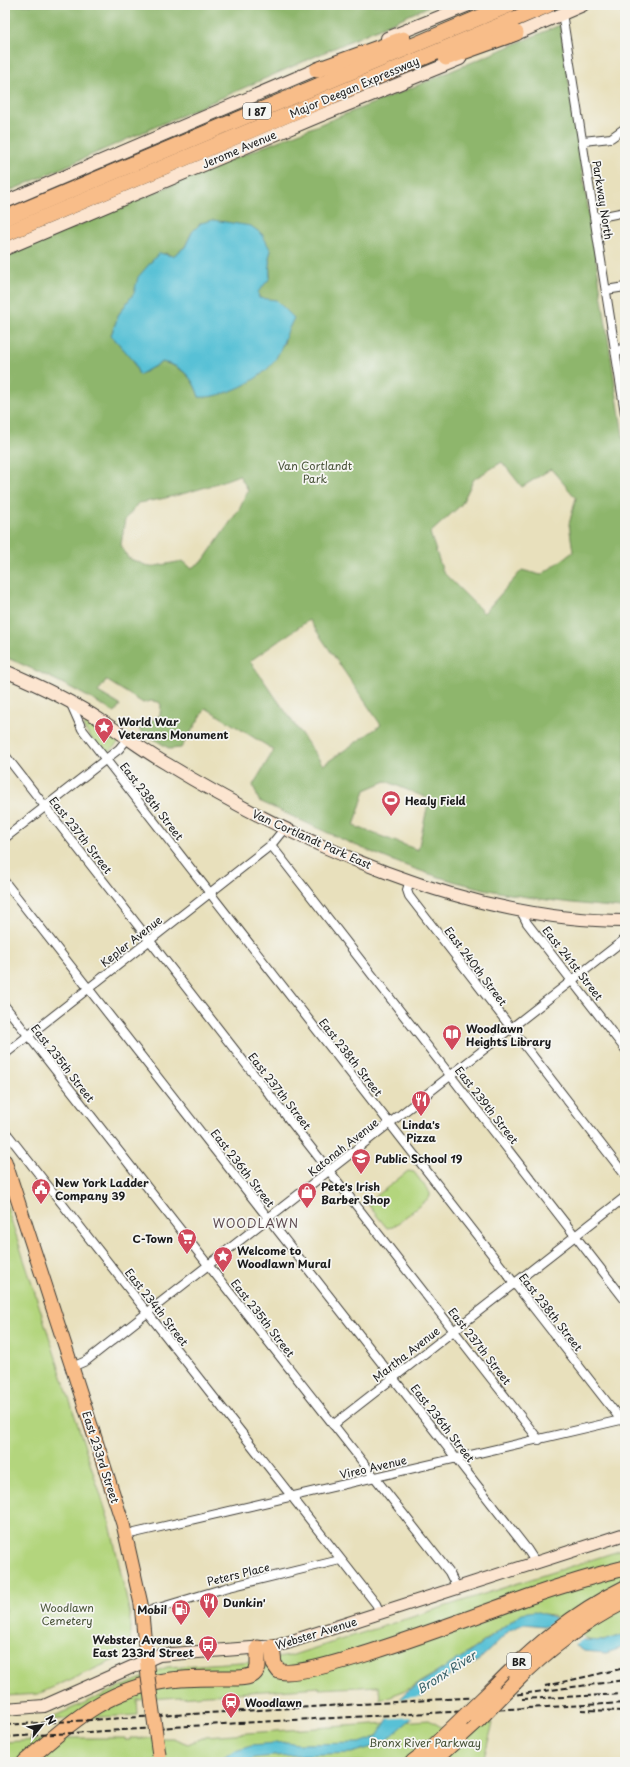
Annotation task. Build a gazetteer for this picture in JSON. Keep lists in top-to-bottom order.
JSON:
{
  "streets": {
    "highway": ["Major Deegan Expressway", "I 87", "BR"],
    "main road": [
      "Jerome Avenue",
      "Van Cortlandt Park East",
      "East 233rd Street",
      "Webster Avenue"
    ],
    "street": [
      "Parkway North",
      "East 238th Street",
      "East 237th Street",
      "Kepler Avenue",
      "East 241st Street",
      "East 240th Street",
      "East 235th Street",
      "East 239th Street",
      "Katonah Avenue",
      "East 236th Street",
      "East 234th Street",
      "Martha Avenue",
      "Vireo Avenue",
      "Peters Place"
    ]
  },
  "crossings": [
    ["Jerome Avenue", "Parkway North"],
    ["East 238th Street", "Van Cortlandt Park East"],
    ["East 238th Street", "Kepler Avenue"],
    ["East 238th Street", "Katonah Avenue"],
    ["East 238th Street", "Martha Avenue"],
    ["East 238th Street", "Vireo Avenue"],
    ["East 237th Street", "Kepler Avenue"],
    ["East 237th Street", "Katonah Avenue"],
    ["East 237th Street", "Martha Avenue"],
    ["East 237th Street", "Vireo Avenue"],
    ["Van Cortlandt Park East", "East 241st Street"],
    ["Van Cortlandt Park East", "East 240th Street"],
    ["Kepler Avenue", "East 235th Street"],
    ["Kepler Avenue", "East 239th Street"],
    ["Kepler Avenue", "East 236th Street"],
    ["East 241st Street", "Katonah Avenue"],
    ["East 240th Street", "Katonah Avenue"],
    ["East 235th Street", "Katonah Avenue"],
    ["East 235th Street", "Martha Avenue"],
    ["East 235th Street", "Vireo Avenue"],
    ["East 235th Street", "Webster Avenue"],
    ["East 239th Street", "Katonah Avenue"],
    ["East 239th Street", "Martha Avenue"],
    ["Katonah Avenue", "East 236th Street"],
    ["Katonah Avenue", "East 234th Street"],
    ["Katonah Avenue", "East 233rd Street"],
    ["East 236th Street", "Martha Avenue"],
    ["East 236th Street", "Vireo Avenue"],
    ["East 236th Street", "Webster Avenue"],
    ["East 234th Street", "Vireo Avenue"],
    ["East 234th Street", "Peters Place"],
    ["East 234th Street", "Webster Avenue"],
    ["East 233rd Street", "Vireo Avenue"],
    ["East 233rd Street", "Peters Place"],
    ["East 233rd Street", "Webster Avenue"]
  ],
  "districts": ["WOODLAWN"],
  "water": ["Bronx River"],
  "parks": ["Van Cortlandt Park", "Woodlawn Cemetery", "Bronx River Parkway"],
  "places": {
    "place": ["World War Veterans Monument", "Welcome to Woodlawn Mural"],
    "sports": ["Healy Field"],
    "library": ["Woodlawn Heights Library"],
    "restaurant": ["Linda's Pizza", "Dunkin'"],
    "school or university": ["Public School 19"],
    "public building": ["New York Ladder Company 39"],
    "shop": ["Pete's Irish Barber Shop"],
    "supermarket": ["C-Town"],
    "fuel station": ["Mobil"],
    "bus stop": ["Webster Avenue & East 233rd Street"],
    "station": ["Woodlawn"]
  },
  "north": "top right"
}
